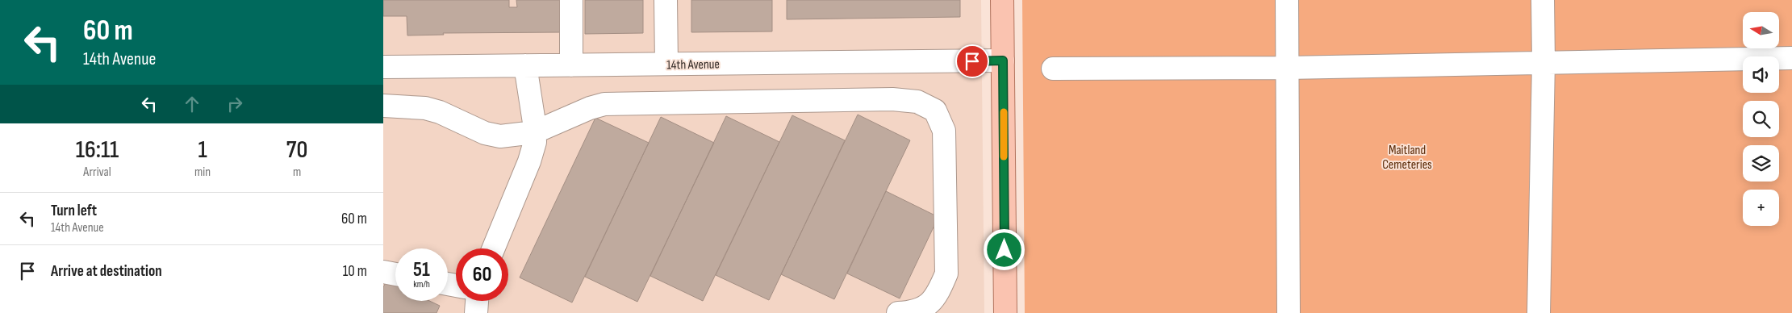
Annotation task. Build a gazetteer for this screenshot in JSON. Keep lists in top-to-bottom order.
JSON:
{
  "streets": {
    "street": ["14th Avenue"]
  },
  "parks": ["Maitland Cemeteries"],
  "north": "left",
  "page": {
    "turn": ["60 m", "14th Avenue"],
    "map_buttons": "+",
    "eta": [
      "16:11",
      "Arrival",
      "1",
      "min",
      "70",
      "m"
    ],
    "list": [
      {
        "name": "Turn left",
        "note": "14th Avenue",
        "value": "60 m"
      },
      {
        "name": "Arrive at destination",
        "value": "10 m"
      }
    ],
    "speed": "51 km/h",
    "limit": "60"
  }
}
